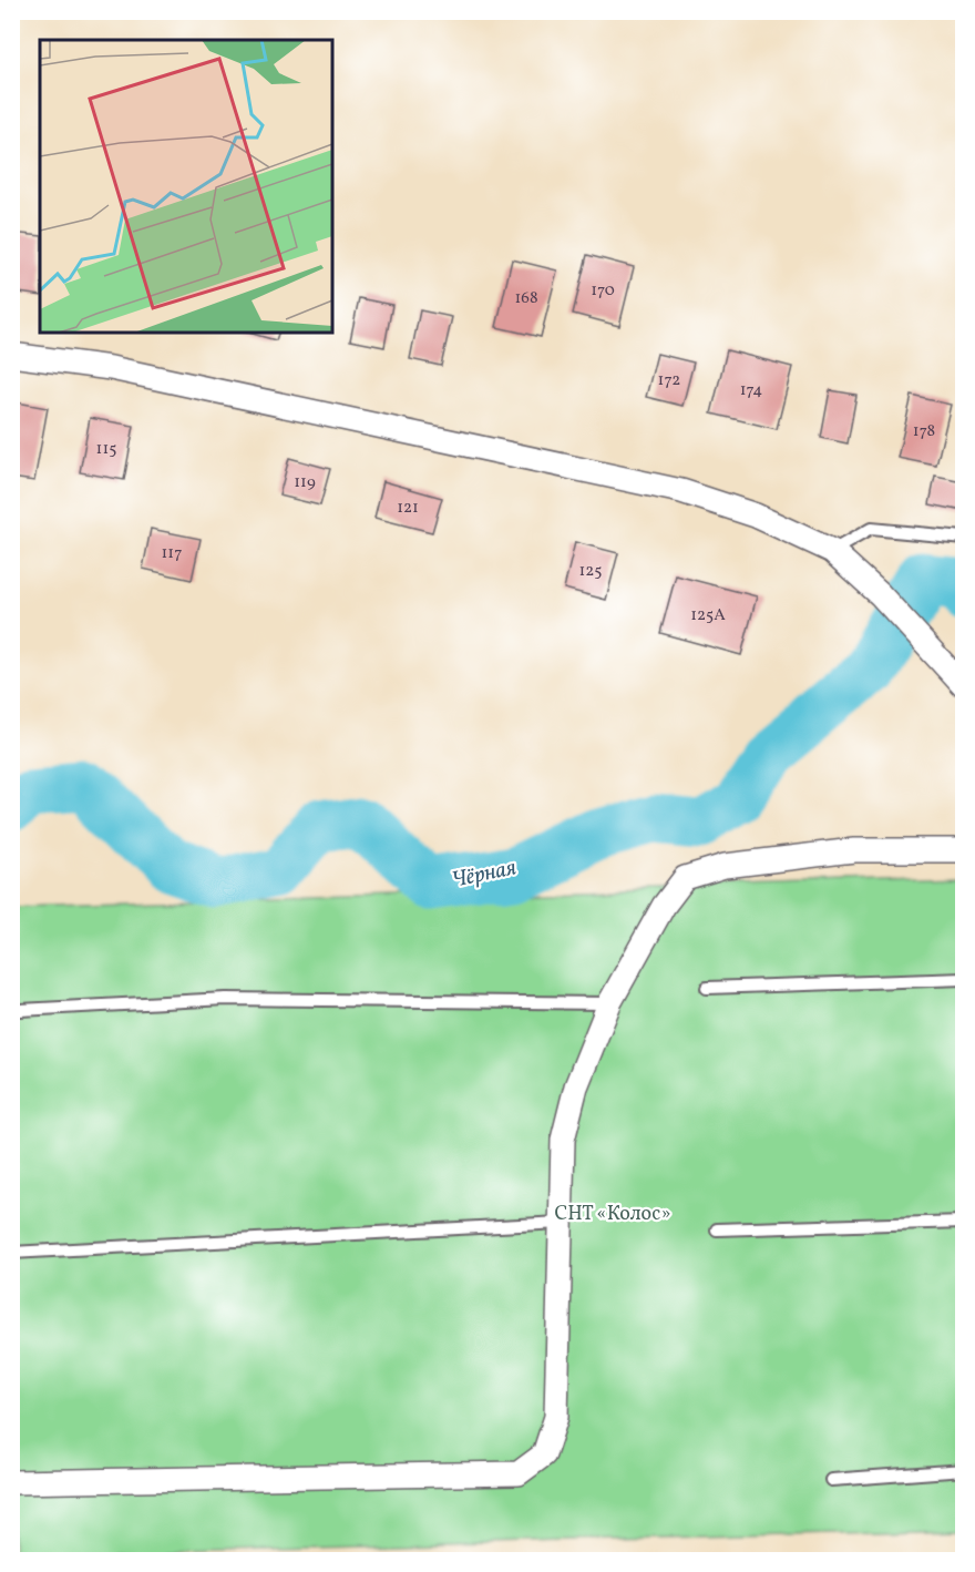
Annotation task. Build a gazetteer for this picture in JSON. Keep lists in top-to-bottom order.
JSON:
{
  "water": ["Чёрная"],
  "parks": ["СНТ «Колос»"],
  "house_numbers": [
    "170",
    "168",
    "172",
    "174",
    "178",
    "115",
    "119",
    "121",
    "117",
    "125",
    "125А"
  ]
}
